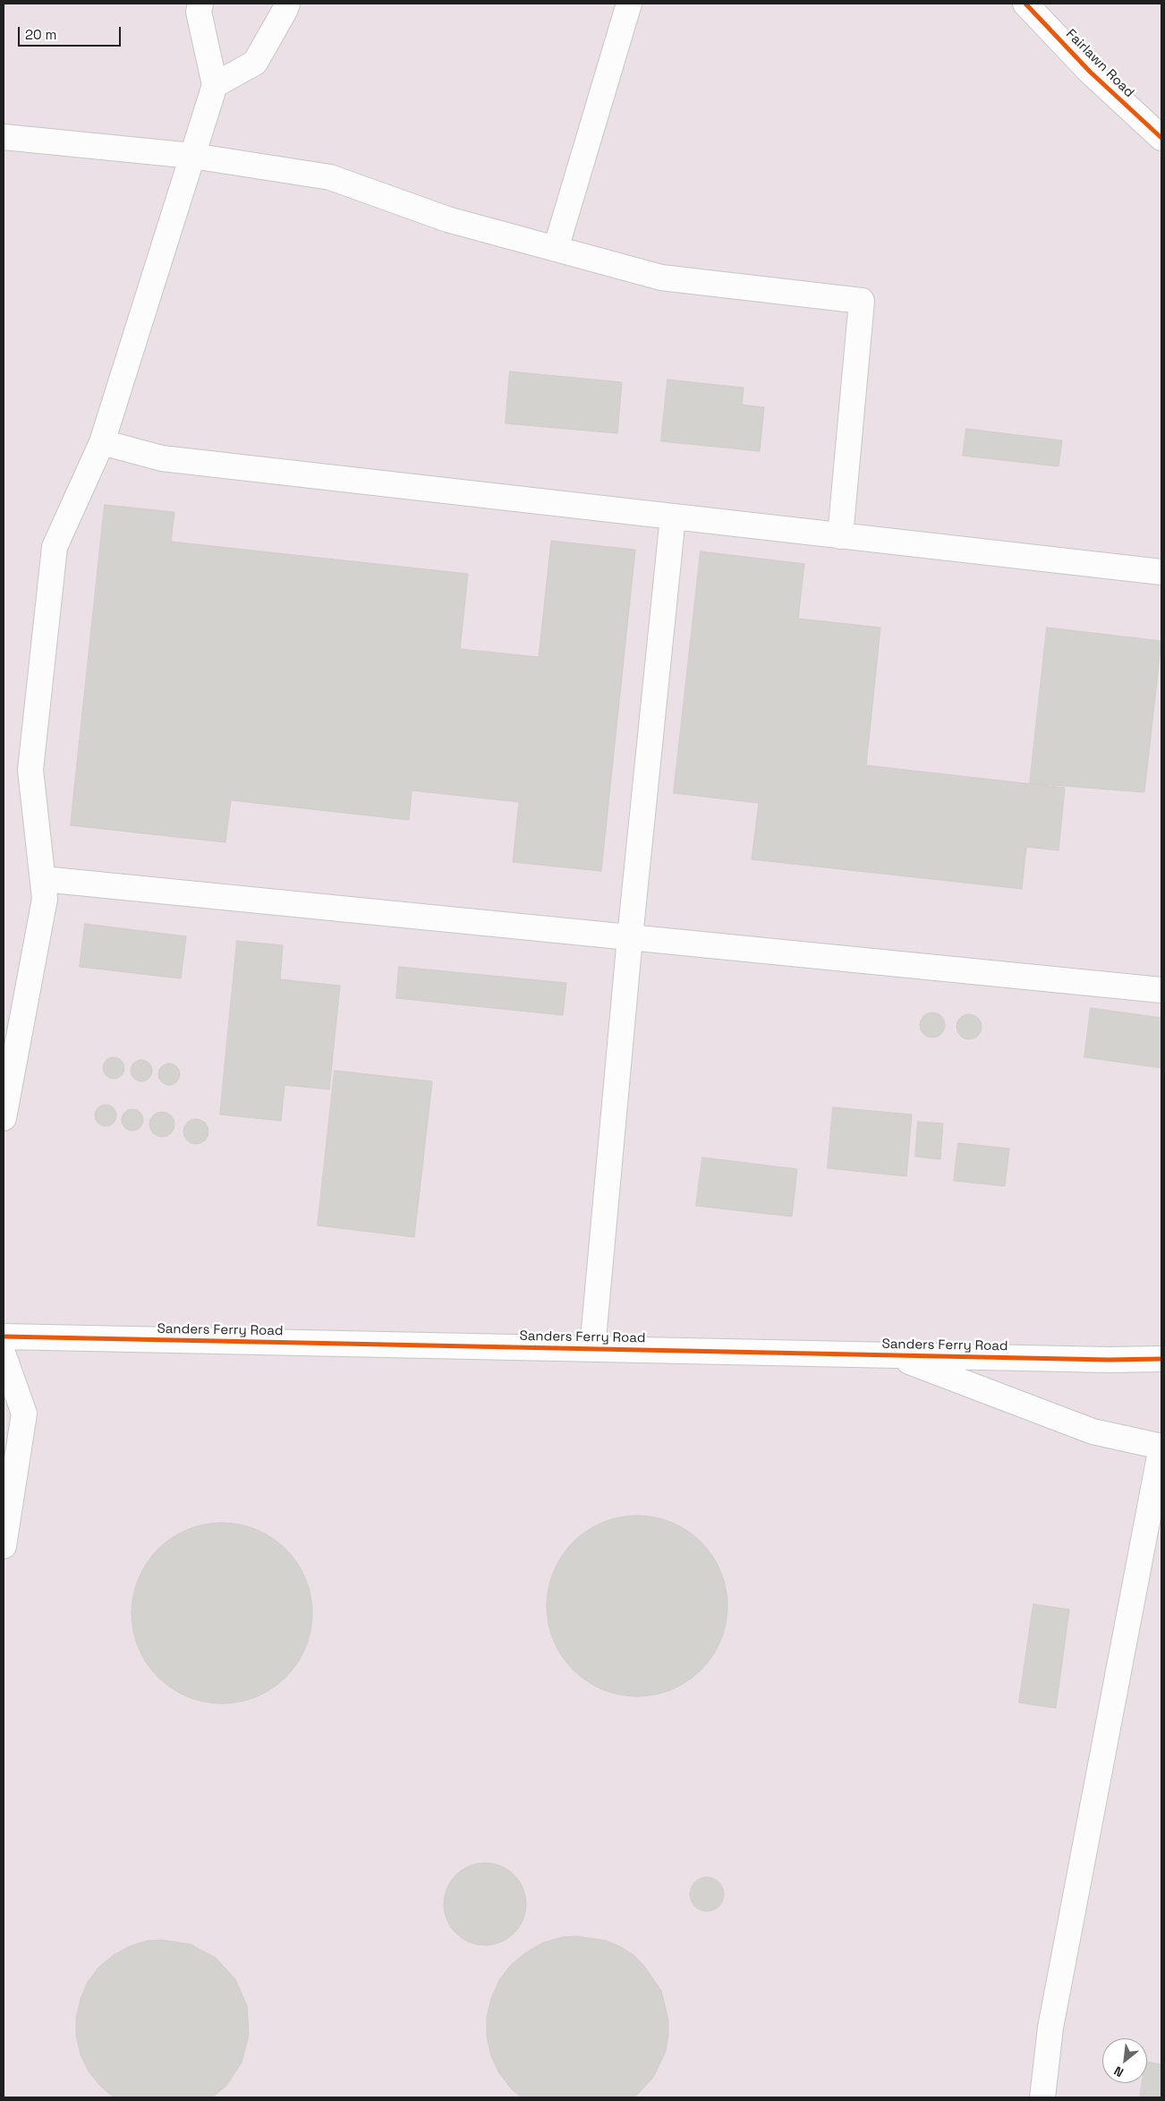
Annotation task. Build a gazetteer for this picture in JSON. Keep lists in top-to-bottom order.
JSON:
{
  "streets": {
    "street": ["Fairlawn Road", "Sanders Ferry Road"]
  },
  "scale_bar": "20 m",
  "north": "bottom left"
}
